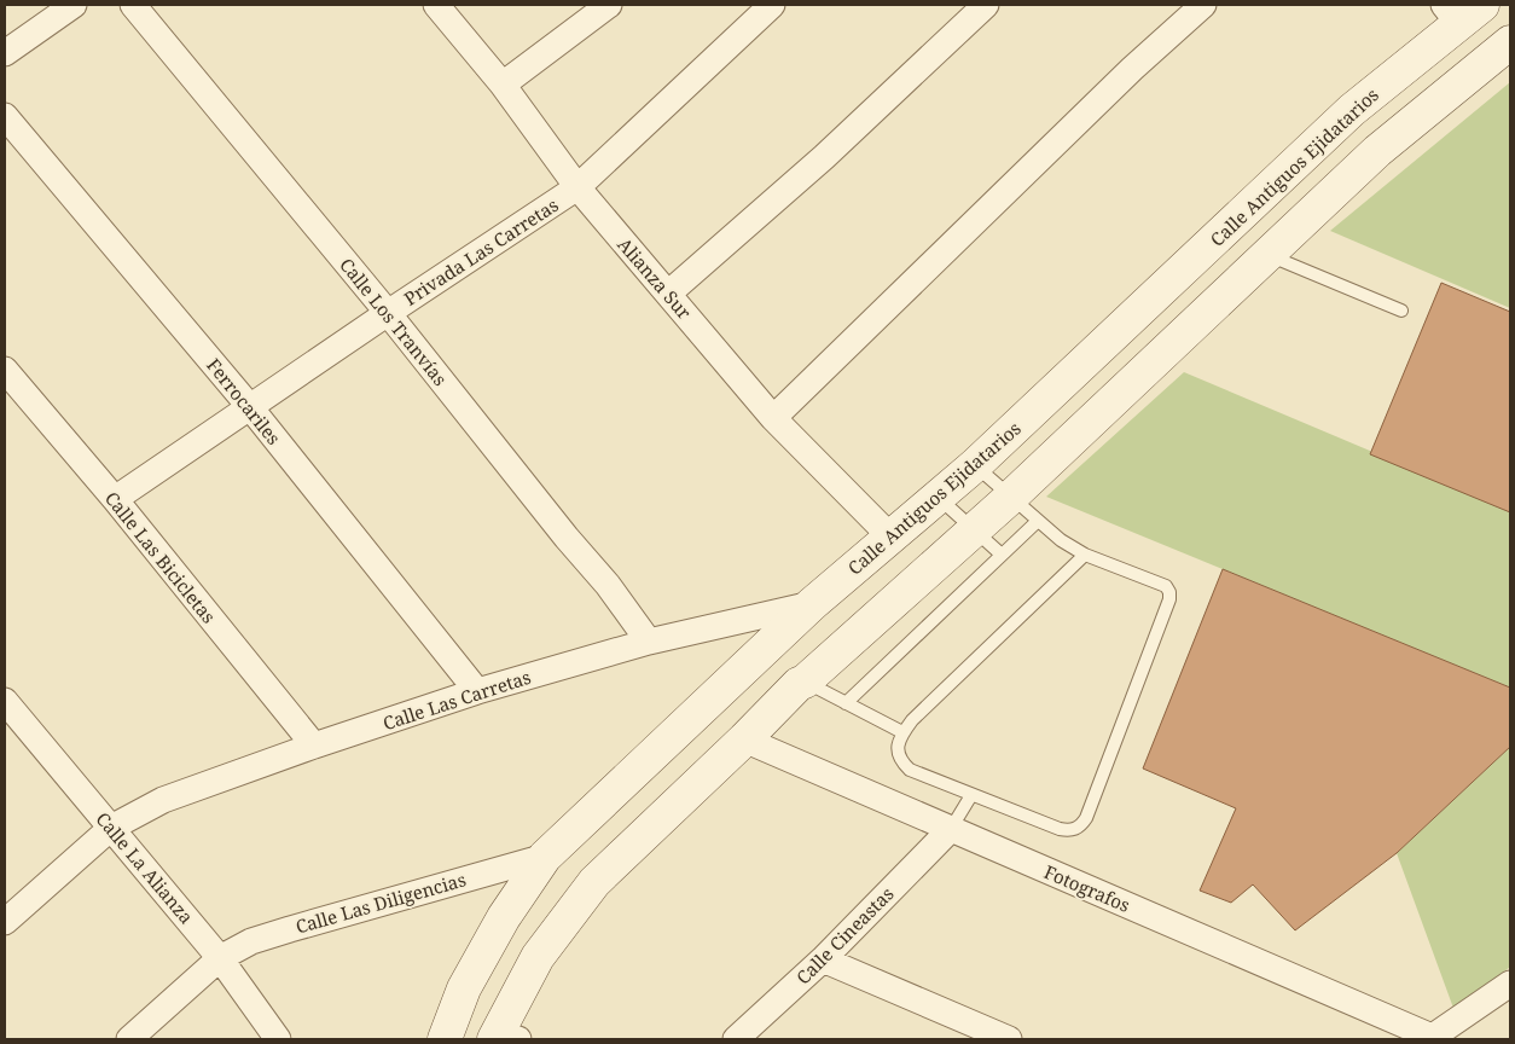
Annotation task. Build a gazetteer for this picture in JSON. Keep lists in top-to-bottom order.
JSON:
{
  "streets": {
    "street": [
      "Calle Antiguos Ejidatarios",
      "Privada Las Carretas",
      "Alianza Sur",
      "Calle Los Tranvías",
      "Ferrocariles",
      "Calle Las Bicicletas",
      "Calle Las Carretas",
      "Calle La Alianza",
      "Fotografos",
      "Calle Las Diligencias",
      "Calle Cineastas"
    ]
  },
  "crossings": [
    ["Calle Antiguos Ejidatarios", "Alianza Sur"],
    ["Calle Antiguos Ejidatarios", "Calle Las Carretas"],
    ["Calle Antiguos Ejidatarios", "Calle Las Diligencias"],
    ["Privada Las Carretas", "Alianza Sur"],
    ["Privada Las Carretas", "Calle Los Tranvías"],
    ["Privada Las Carretas", "Ferrocariles"],
    ["Privada Las Carretas", "Calle Las Bicicletas"],
    ["Calle Los Tranvías", "Calle Las Carretas"],
    ["Ferrocariles", "Calle Las Carretas"],
    ["Calle Las Bicicletas", "Calle Las Carretas"],
    ["Calle Las Carretas", "Calle La Alianza"],
    ["Calle La Alianza", "Calle Las Diligencias"],
    ["Fotografos", "Calle Cineastas"]
  ]
}
